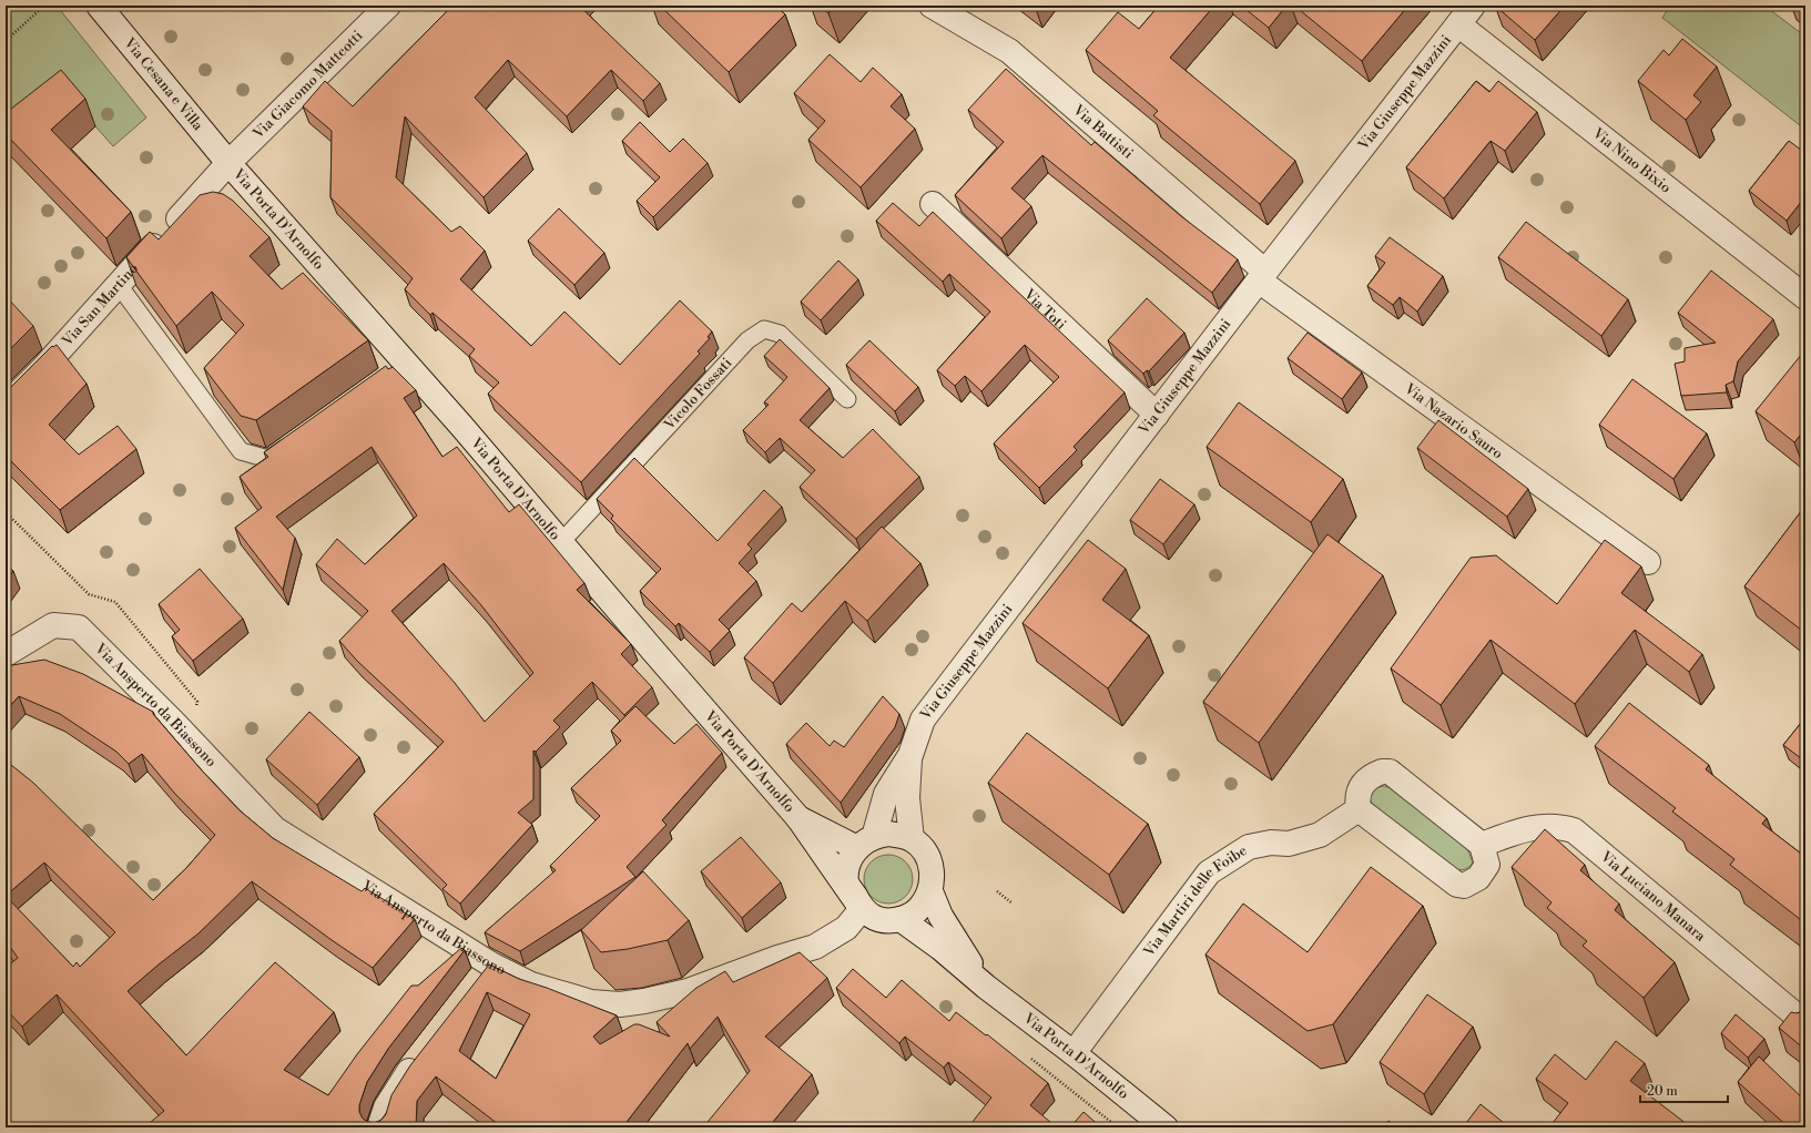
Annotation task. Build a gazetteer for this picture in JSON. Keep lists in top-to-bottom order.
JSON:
{
  "streets": {
    "street": [
      "Via Cesana e Villa",
      "Via Giacomo Matteotti",
      "Via Giuseppe Mazzini",
      "Via Battisti",
      "Via Nino Bixio",
      "Via Porta D'Arnolfo",
      "Via San Martino",
      "Via Toti",
      "Via Nazario Sauro",
      "Via Ansperto da Biassono",
      "Via Luciano Manara",
      "Via Martiri delle Foibe"
    ],
    "lane": ["Vicolo Fossati"]
  },
  "crossings": [
    ["Via Cesana e Villa", "Via Giacomo Matteotti"],
    ["Via Cesana e Villa", "Via Porta D'Arnolfo"],
    ["Via Cesana e Villa", "Via San Martino"],
    ["Via Giacomo Matteotti", "Via Porta D'Arnolfo"],
    ["Via Giacomo Matteotti", "Via San Martino"],
    ["Via Giuseppe Mazzini", "Via Battisti"],
    ["Via Giuseppe Mazzini", "Via Nino Bixio"],
    ["Via Giuseppe Mazzini", "Via Porta D'Arnolfo"],
    ["Via Giuseppe Mazzini", "Via Toti"],
    ["Via Giuseppe Mazzini", "Via Nazario Sauro"],
    ["Via Giuseppe Mazzini", "Via Ansperto da Biassono"],
    ["Via Battisti", "Via Nazario Sauro"],
    ["Via Porta D'Arnolfo", "Via San Martino"],
    ["Via Porta D'Arnolfo", "Vicolo Fossati"],
    ["Via Porta D'Arnolfo", "Via Ansperto da Biassono"],
    ["Via Porta D'Arnolfo", "Via Martiri delle Foibe"]
  ],
  "scale_bar": "20 m"
}
